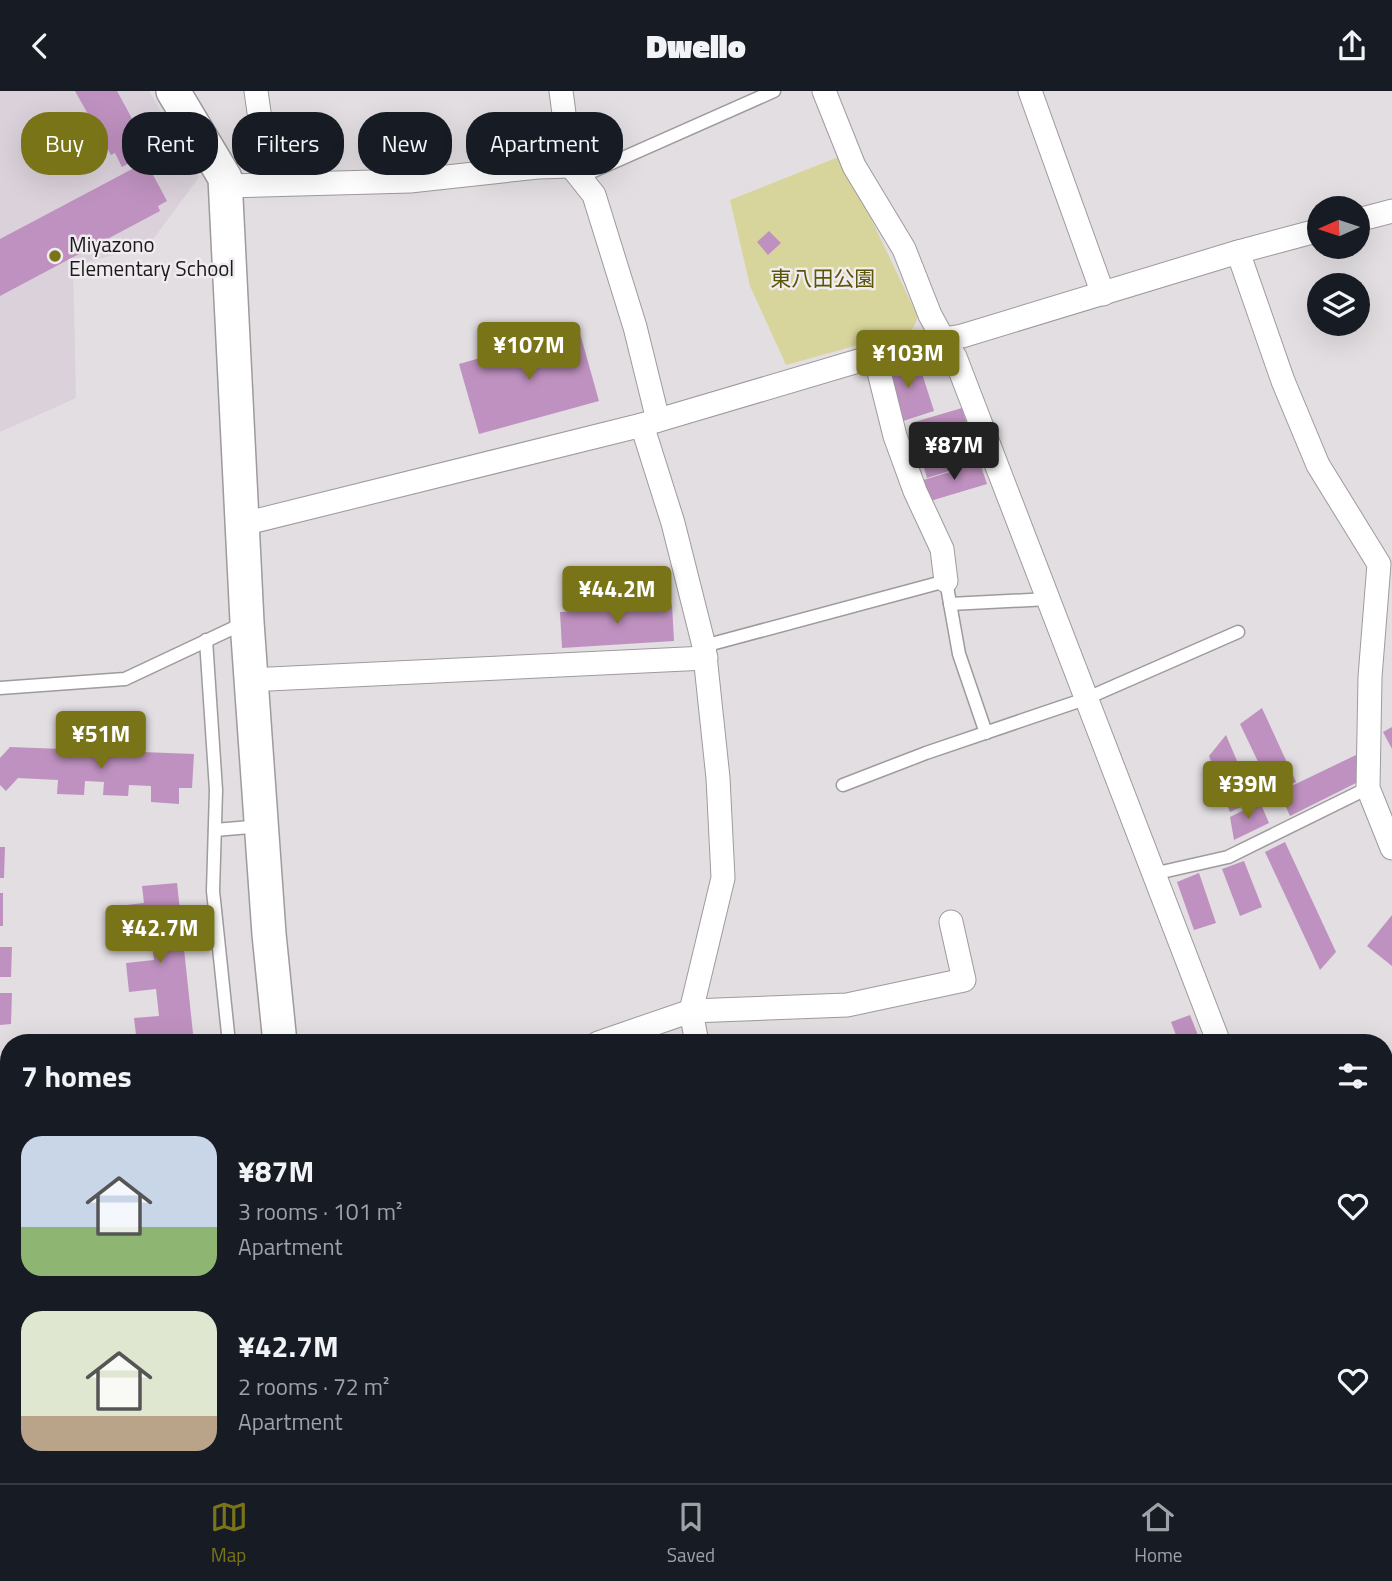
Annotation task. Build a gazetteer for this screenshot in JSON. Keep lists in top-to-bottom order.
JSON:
{
  "parks": ["東八田公園"],
  "places": ["Miyazono Elementary School"],
  "north": "left",
  "page": {
    "header": "Dwello",
    "chip": [
      "Buy",
      "Rent",
      "Filters",
      "New",
      "Apartment"
    ],
    "price": [
      "¥107M",
      "¥103M",
      "¥87M",
      "¥44.2M",
      "¥51M",
      "¥39M",
      "¥42.7M"
    ],
    "heading": "7 homes",
    "list": [
      {
        "name": "¥87M",
        "note": "3 rooms · 101 m² · Apartment"
      },
      {
        "name": "¥42.7M",
        "note": "2 rooms · 72 m² · Apartment"
      }
    ],
    "tabs": ["Map", "Saved", "Home"]
  }
}
